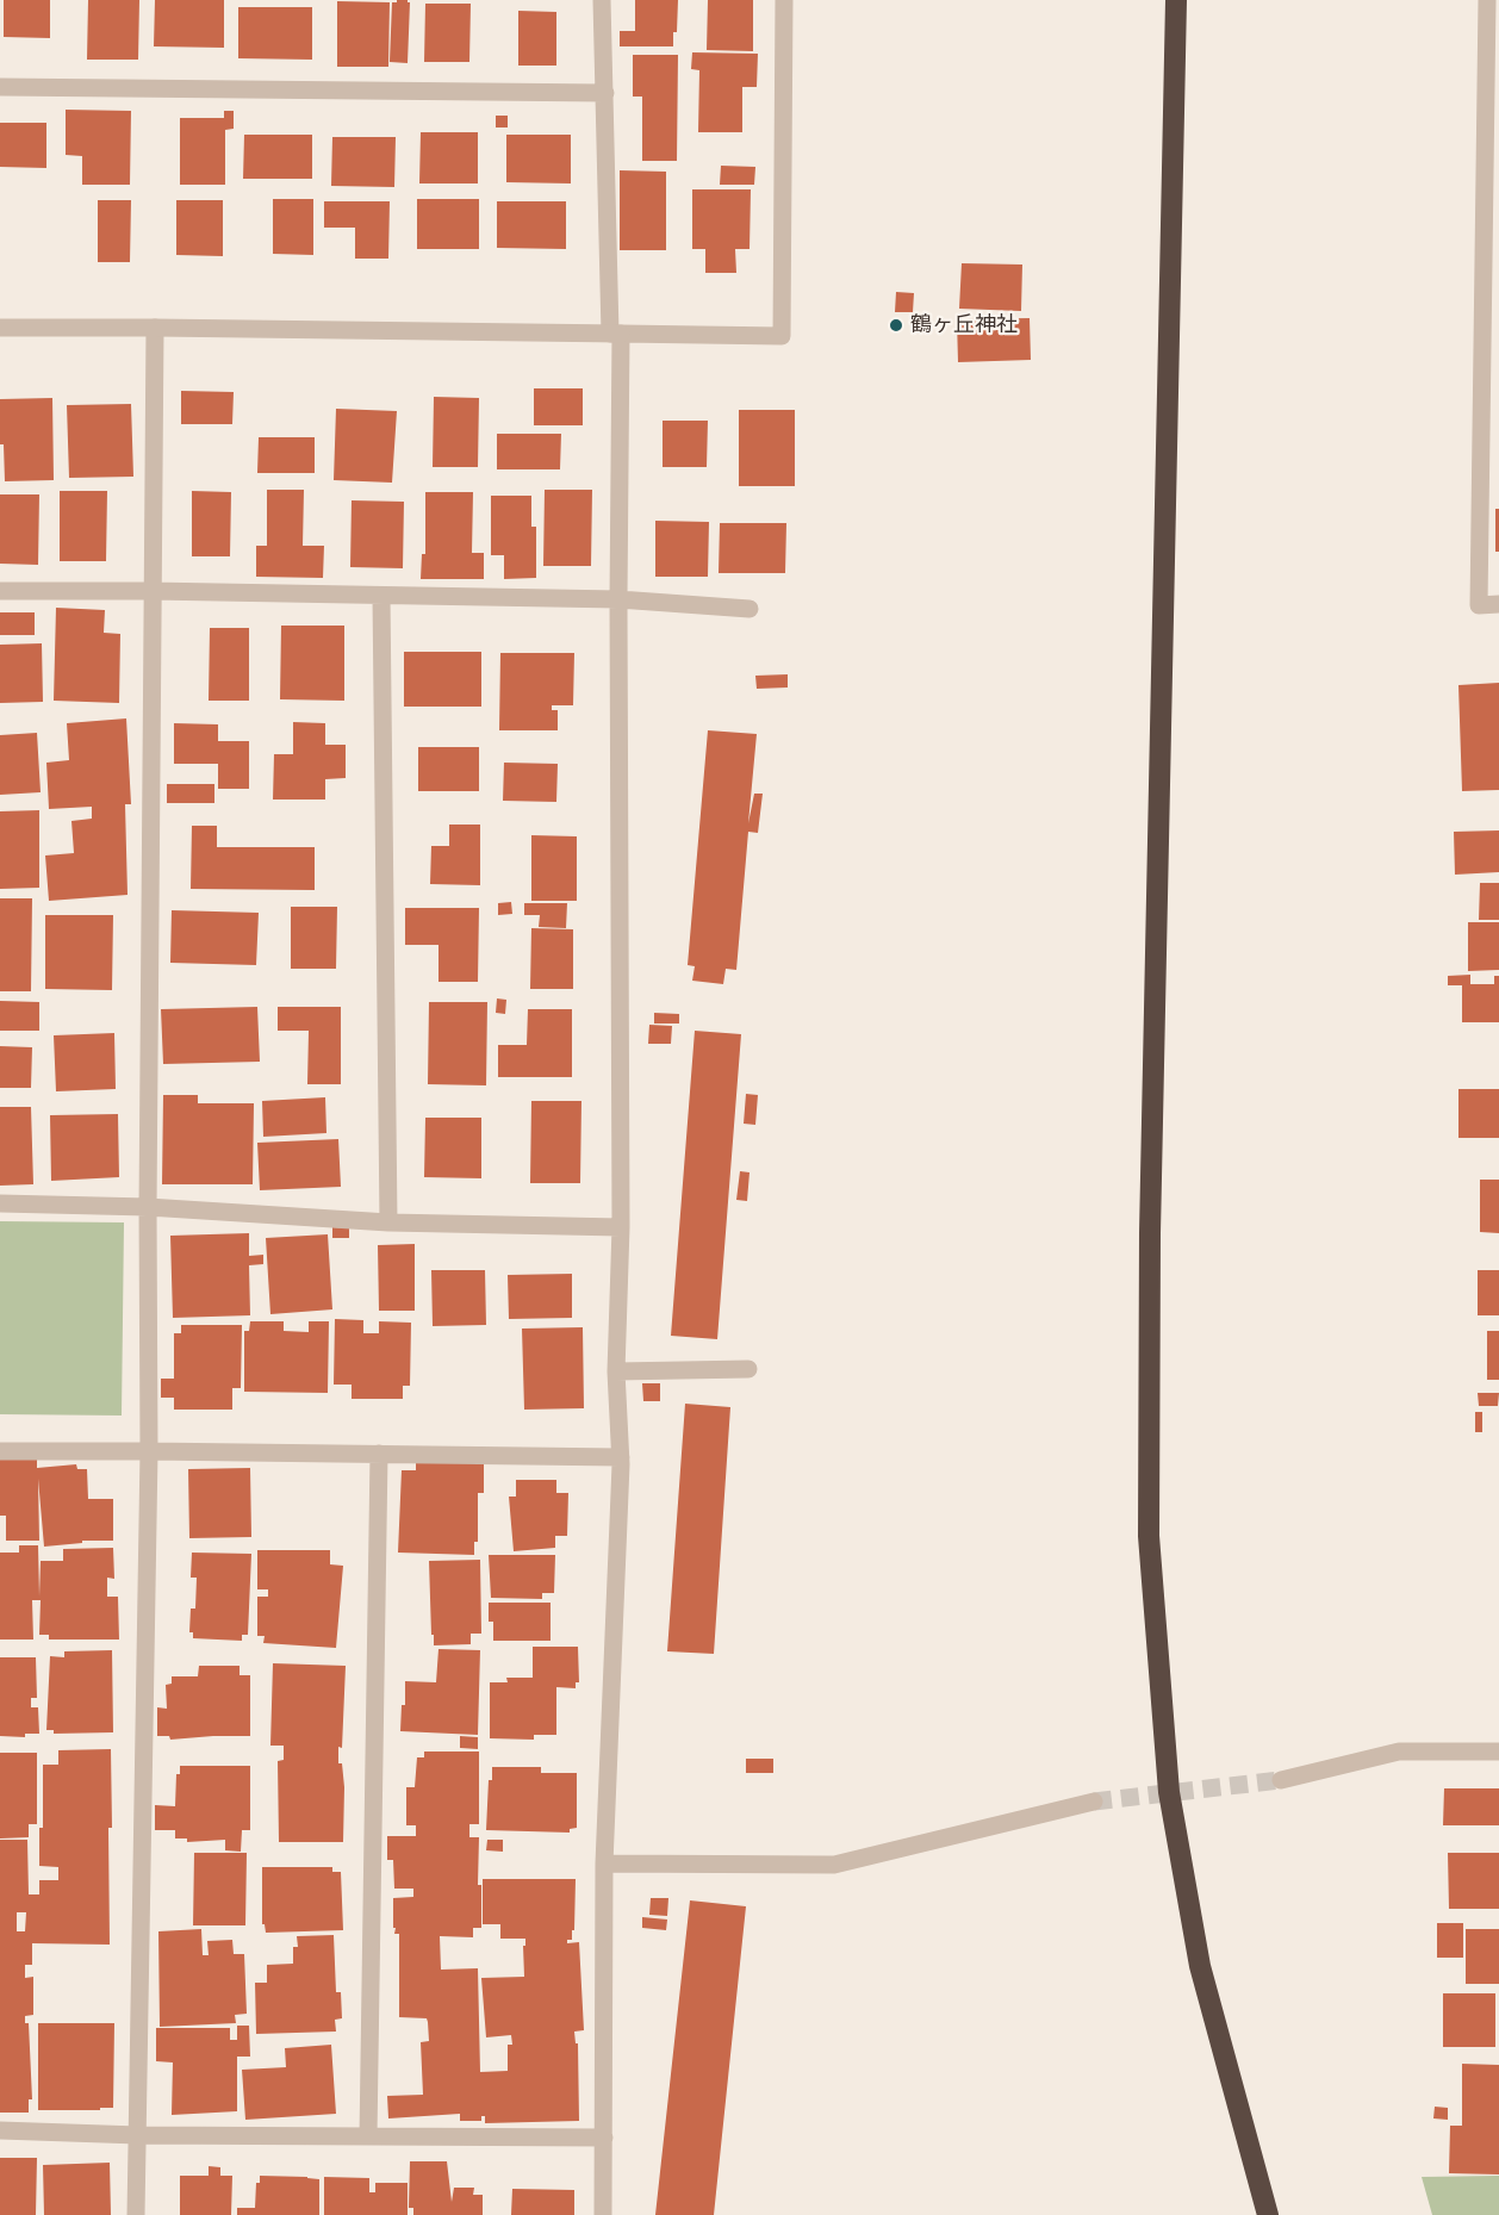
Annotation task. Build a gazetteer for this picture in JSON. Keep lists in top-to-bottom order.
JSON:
{
  "places": ["鶴ヶ丘神社"]
}
